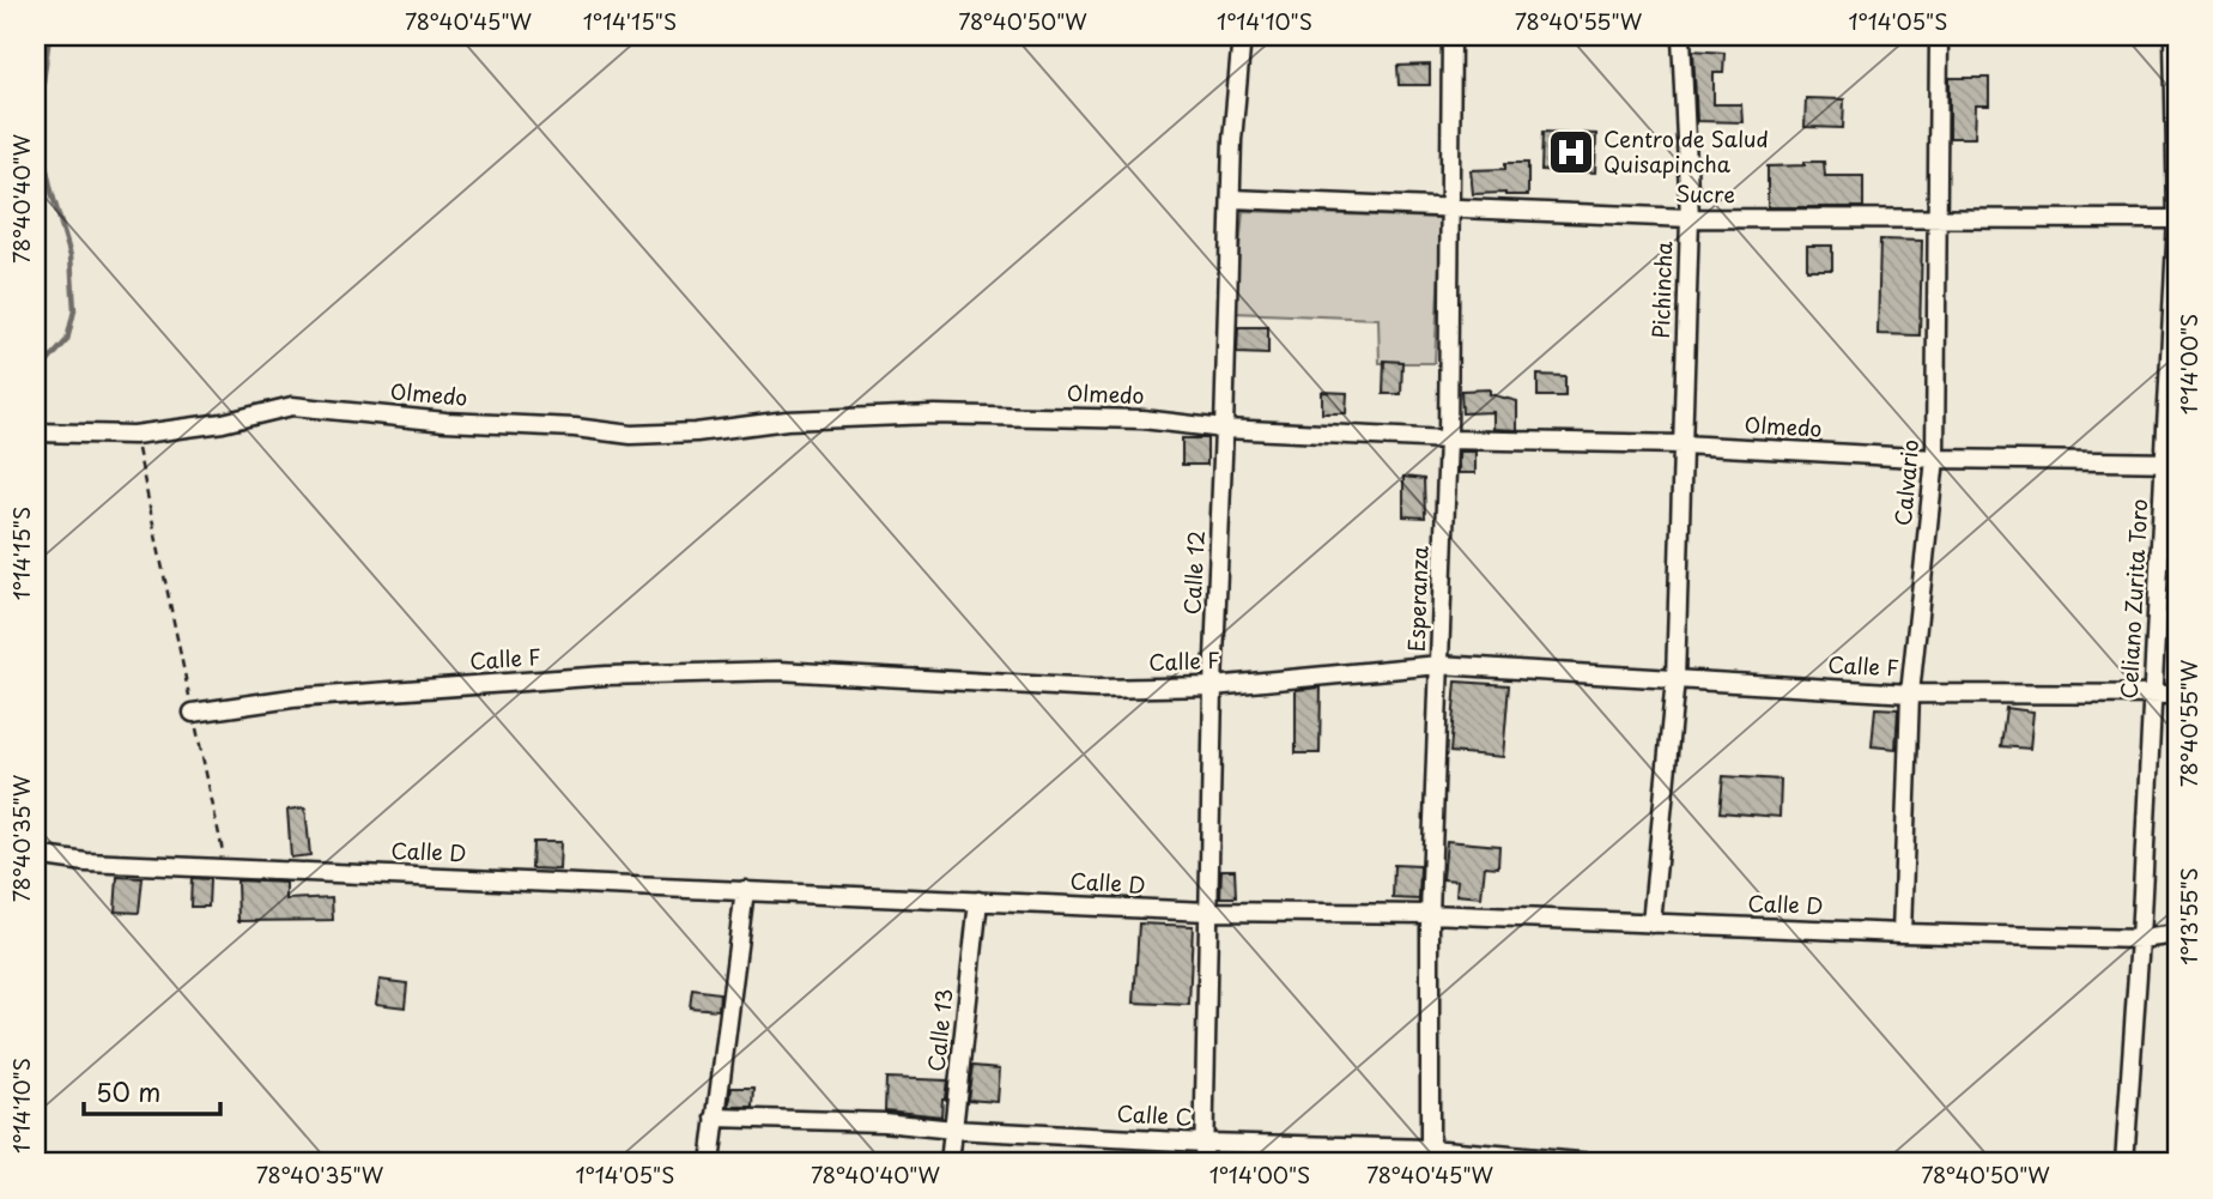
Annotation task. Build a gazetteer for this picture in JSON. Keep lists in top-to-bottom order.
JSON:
{
  "streets": {
    "street": [
      "Sucre",
      "Pichincha",
      "Olmedo",
      "Calvario",
      "Calle 12",
      "Esperanza",
      "Celiano Zurita Toro",
      "Calle F",
      "Calle D",
      "Calle 13",
      "Calle C"
    ]
  },
  "crossings": [
    ["Sucre", "Pichincha"],
    ["Sucre", "Calvario"],
    ["Sucre", "Calle 12"],
    ["Sucre", "Esperanza"],
    ["Sucre", "Celiano Zurita Toro"],
    ["Pichincha", "Olmedo"],
    ["Pichincha", "Calle F"],
    ["Pichincha", "Calle D"],
    ["Olmedo", "Calvario"],
    ["Olmedo", "Calle 12"],
    ["Olmedo", "Esperanza"],
    ["Olmedo", "Celiano Zurita Toro"],
    ["Calvario", "Calle F"],
    ["Calvario", "Calle D"],
    ["Calle 12", "Calle F"],
    ["Calle 12", "Calle D"],
    ["Calle 12", "Calle C"],
    ["Esperanza", "Calle F"],
    ["Esperanza", "Calle D"],
    ["Esperanza", "Calle C"],
    ["Celiano Zurita Toro", "Calle F"],
    ["Celiano Zurita Toro", "Calle D"],
    ["Calle D", "Calle 13"],
    ["Calle 13", "Calle C"]
  ],
  "places": {
    "hospital": ["Centro de Salud Quisapincha"]
  },
  "scale_bar": "50 m",
  "coordinates": [
    "78°40'45\"W",
    "1°14'15\"S",
    "78°40'50\"W",
    "1°14'10\"S",
    "78°40'55\"W",
    "1°14'05\"S",
    "78°40'40\"W",
    "1°14'00\"S",
    "78°40'35\"W",
    "1°13'55\"S"
  ]
}
